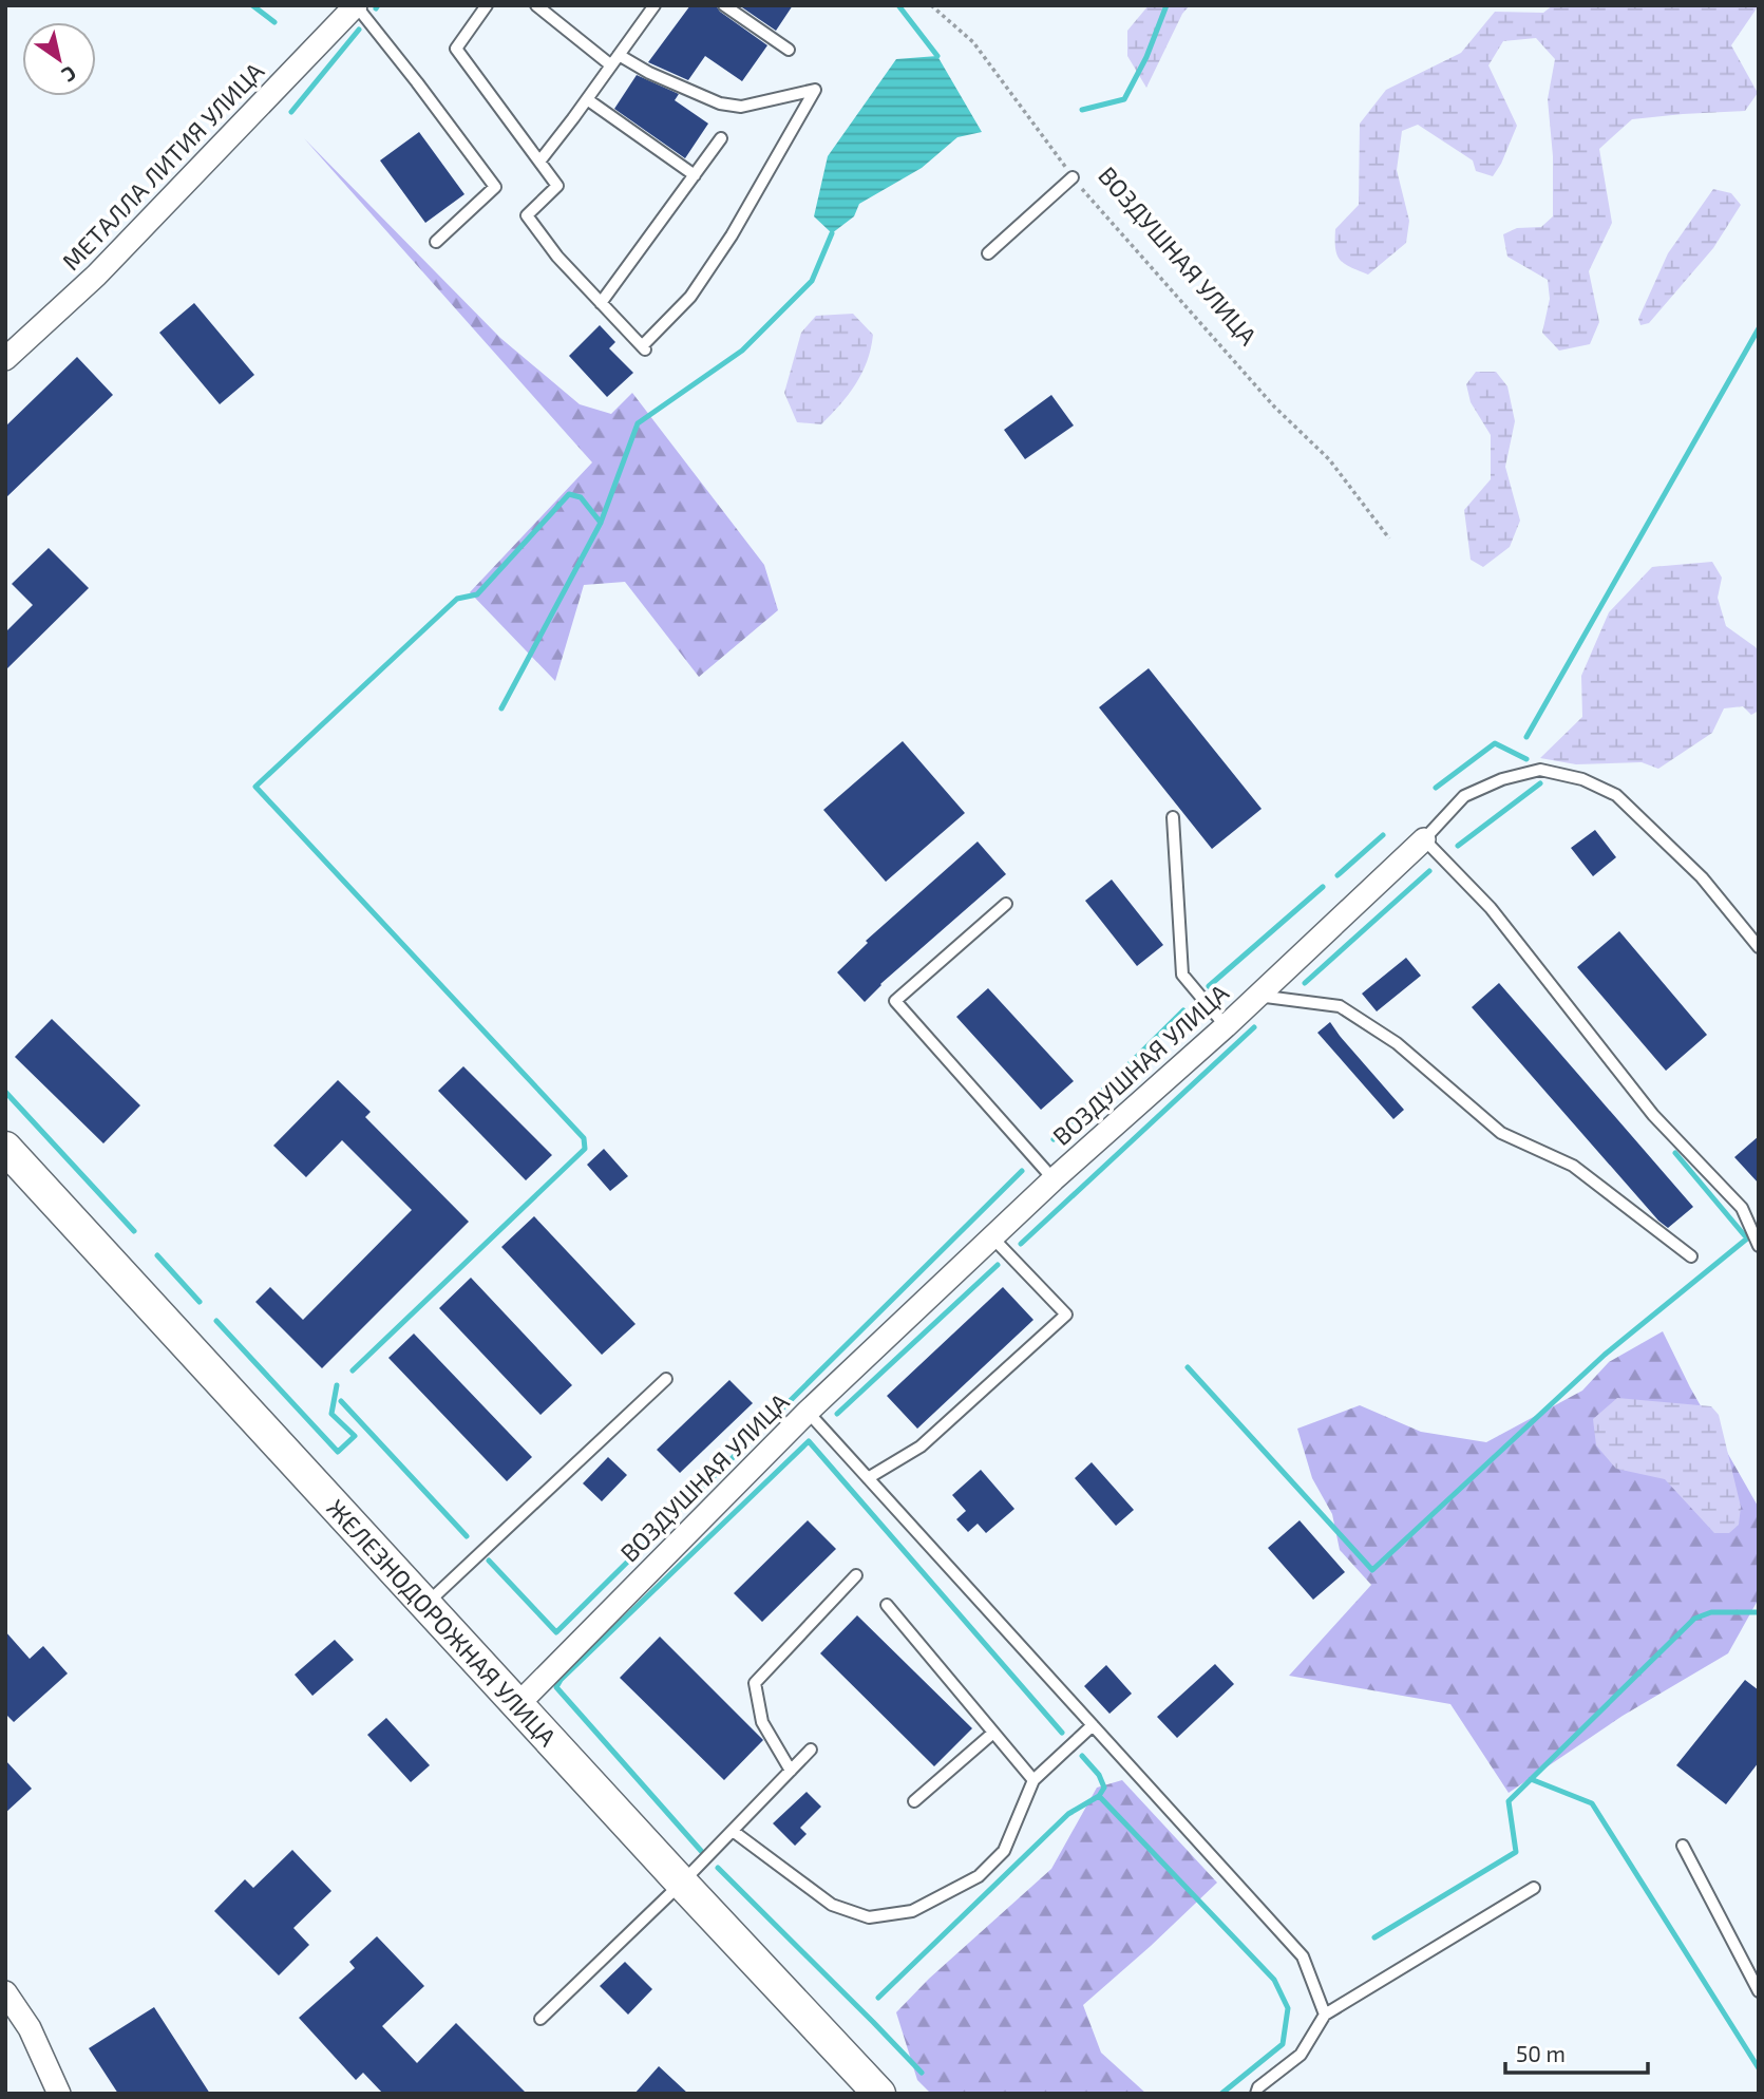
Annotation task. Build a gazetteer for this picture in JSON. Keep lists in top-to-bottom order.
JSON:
{
  "streets": {
    "main road": ["ЖЕЛЕЗНОДОРОЖНАЯ УЛИЦА"],
    "street": ["МЕТАЛЛА ЛИТИЯ УЛИЦА", "ВОЗДУШНАЯ УЛИЦА"]
  },
  "crossings": [
    ["ВОЗДУШНАЯ УЛИЦА", "ЖЕЛЕЗНОДОРОЖНАЯ УЛИЦА"]
  ],
  "scale_bar": "50 m",
  "north": "bottom right"
}
